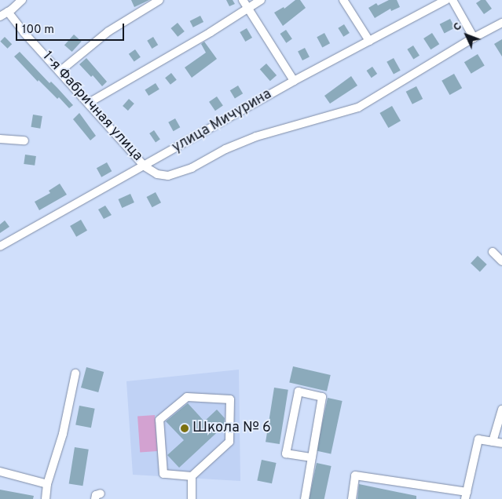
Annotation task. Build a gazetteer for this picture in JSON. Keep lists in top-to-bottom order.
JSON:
{
  "streets": {
    "street": ["1-я Фабричная улица", "улица Мичурина"]
  },
  "crossings": [
    ["1-я Фабричная улица", "улица Мичурина"]
  ],
  "places": ["Школа № 6"],
  "scale_bar": "100 m",
  "north": "top left"
}
